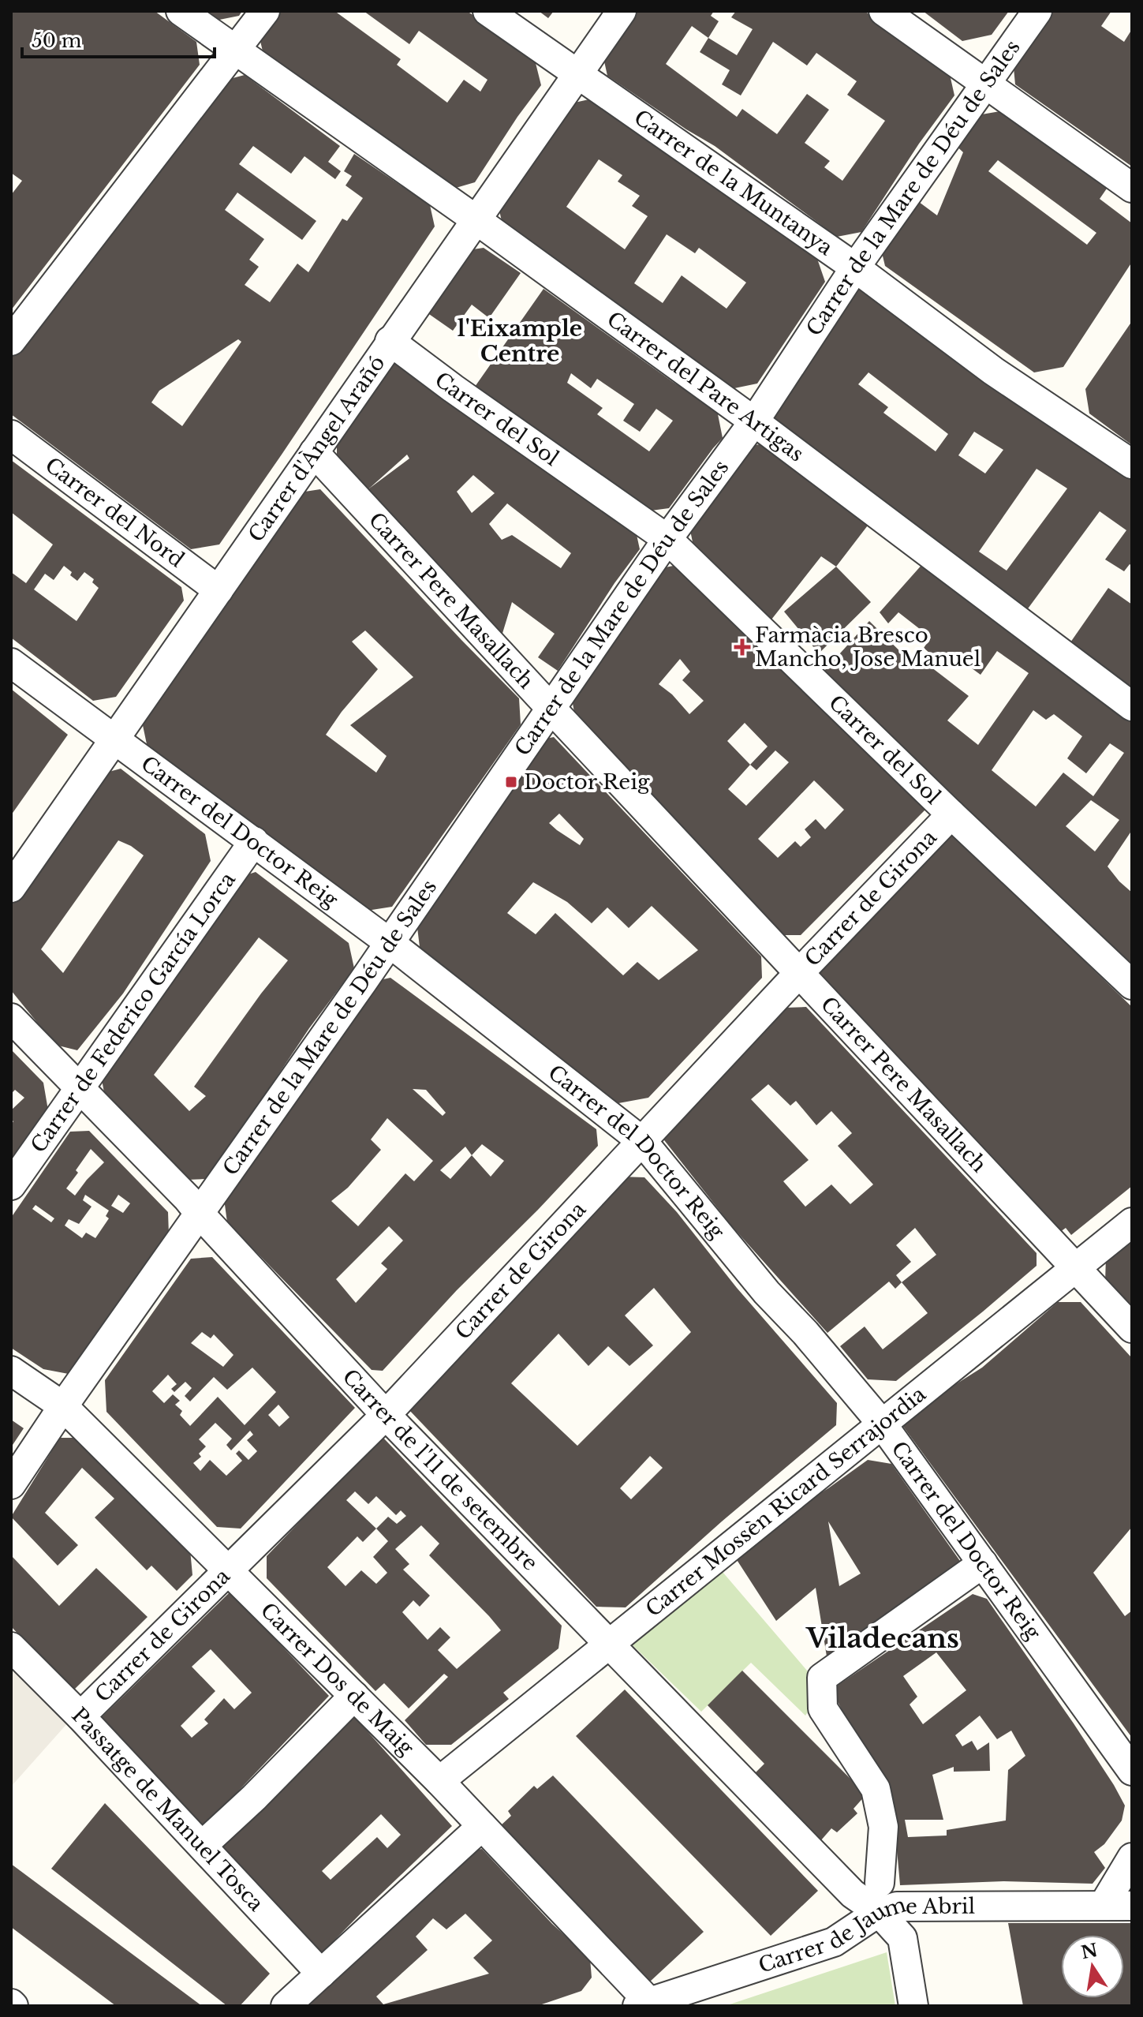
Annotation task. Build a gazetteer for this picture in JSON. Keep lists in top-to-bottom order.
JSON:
{
  "streets": {
    "street": [
      "Carrer de la Muntanya",
      "Carrer de la Mare de Déu de Sales",
      "Carrer del Pare Artigas",
      "Carrer del Sol",
      "Carrer d'Àngel Arañó",
      "Carrer del Nord",
      "Carrer Pere Masallach",
      "Carrer del Doctor Reig",
      "Carrer de Girona",
      "Carrer de Federico García Lorca",
      "Carrer de l'11 de setembre",
      "Carrer Mossèn Ricard Serrajordia",
      "Carrer Dos de Maig",
      "Passatge de Manuel Tosca",
      "Carrer de Jaume Abril"
    ]
  },
  "crossings": [
    ["Carrer de la Muntanya", "Carrer de la Mare de Déu de Sales"],
    ["Carrer de la Muntanya", "Carrer d'Àngel Arañó"],
    ["Carrer de la Mare de Déu de Sales", "Carrer del Pare Artigas"],
    ["Carrer de la Mare de Déu de Sales", "Carrer del Sol"],
    ["Carrer de la Mare de Déu de Sales", "Carrer Pere Masallach"],
    ["Carrer de la Mare de Déu de Sales", "Carrer del Doctor Reig"],
    ["Carrer de la Mare de Déu de Sales", "Carrer de l'11 de setembre"],
    ["Carrer de la Mare de Déu de Sales", "Carrer Dos de Maig"],
    ["Carrer del Pare Artigas", "Carrer d'Àngel Arañó"],
    ["Carrer del Sol", "Carrer d'Àngel Arañó"],
    ["Carrer del Sol", "Carrer de Girona"],
    ["Carrer d'Àngel Arañó", "Carrer del Nord"],
    ["Carrer d'Àngel Arañó", "Carrer Pere Masallach"],
    ["Carrer d'Àngel Arañó", "Carrer del Doctor Reig"],
    ["Carrer Pere Masallach", "Carrer de Girona"],
    ["Carrer Pere Masallach", "Carrer Mossèn Ricard Serrajordia"],
    ["Carrer del Doctor Reig", "Carrer de Girona"],
    ["Carrer del Doctor Reig", "Carrer de Federico García Lorca"],
    ["Carrer del Doctor Reig", "Carrer Mossèn Ricard Serrajordia"],
    ["Carrer de Girona", "Carrer de l'11 de setembre"],
    ["Carrer de Girona", "Carrer Dos de Maig"],
    ["Carrer de Girona", "Passatge de Manuel Tosca"],
    ["Carrer de Federico García Lorca", "Carrer de l'11 de setembre"],
    ["Carrer de l'11 de setembre", "Carrer Mossèn Ricard Serrajordia"],
    ["Carrer de l'11 de setembre", "Carrer de Jaume Abril"],
    ["Carrer Mossèn Ricard Serrajordia", "Carrer Dos de Maig"],
    ["Carrer Dos de Maig", "Carrer de Jaume Abril"]
  ],
  "districts": ["l'Eixample Centre", "Viladecans"],
  "places": {
    "health": ["Farmàcia Bresco Mancho, Jose Manuel"],
    "transit": ["Doctor Reig"]
  },
  "scale_bar": "50 m",
  "north": "top"
}
